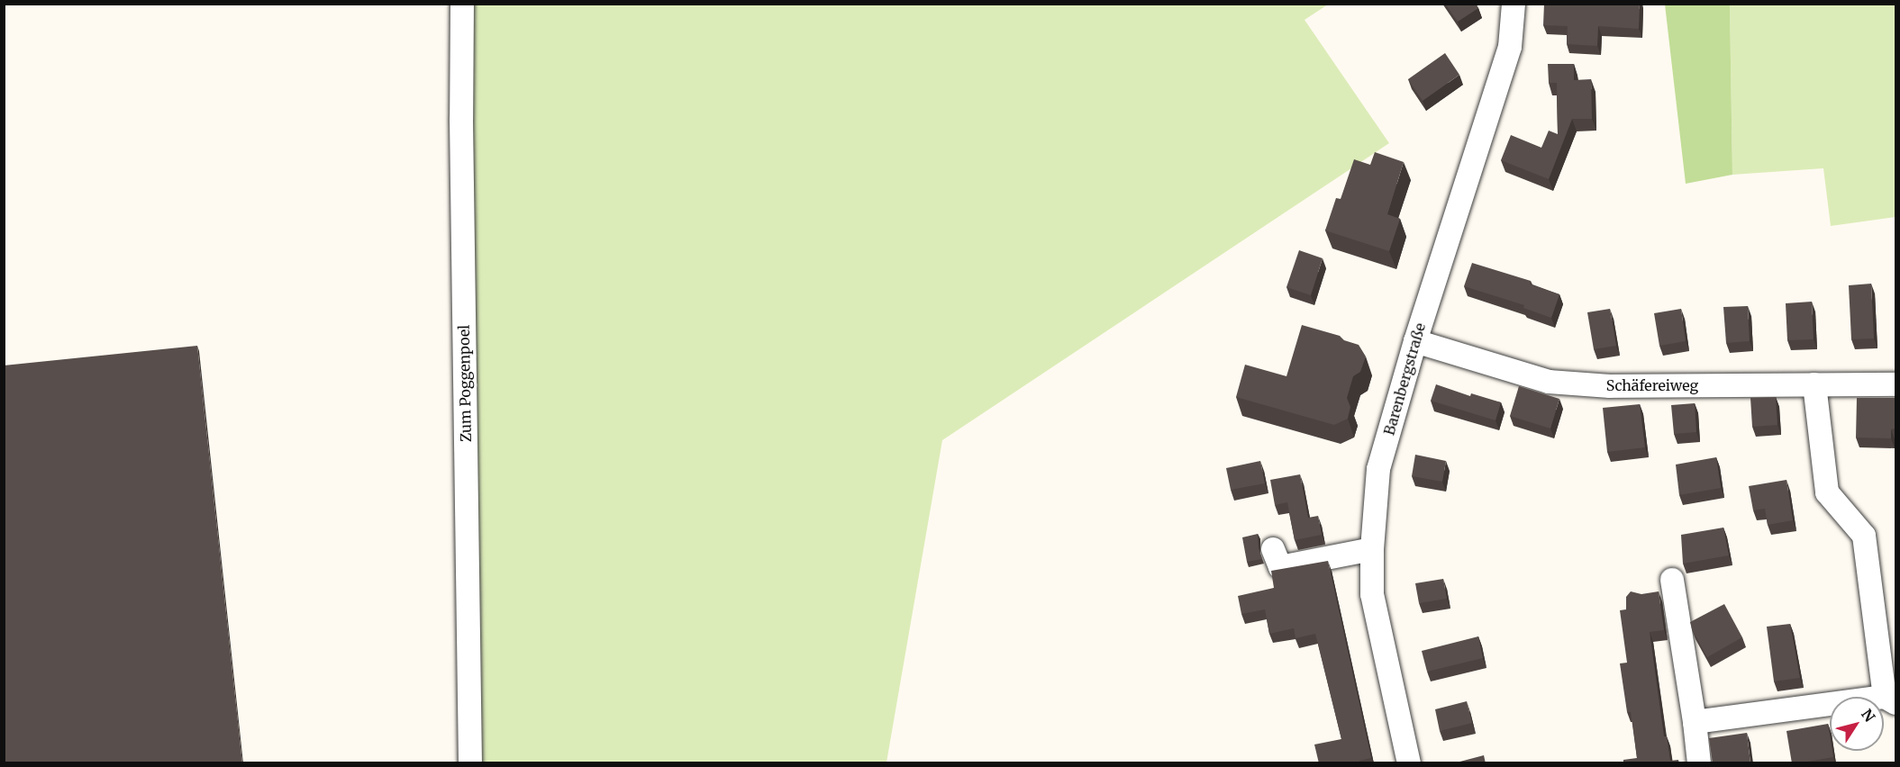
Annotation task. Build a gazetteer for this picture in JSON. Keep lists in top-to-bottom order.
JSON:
{
  "streets": {
    "street": ["Barenbergstraße", "Zum Poggenpoel", "Schäfereiweg"]
  },
  "crossings": [
    ["Barenbergstraße", "Schäfereiweg"]
  ],
  "north": "top right"
}
